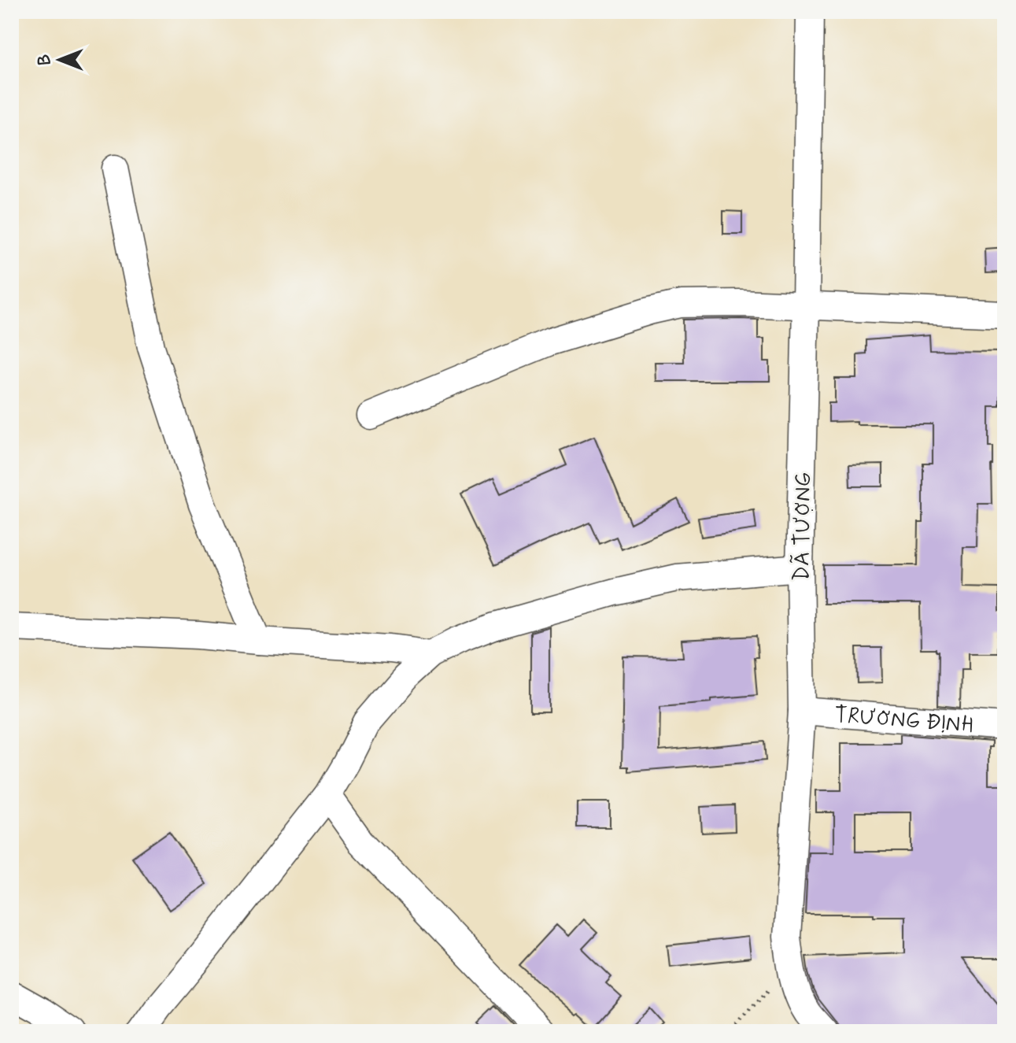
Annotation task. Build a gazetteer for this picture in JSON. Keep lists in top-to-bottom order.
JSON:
{
  "streets": {
    "street": ["DÃ TƯỢNG", "TRƯƠNG ĐỊNH"]
  },
  "crossings": [
    ["DÃ TƯỢNG", "TRƯƠNG ĐỊNH"]
  ],
  "north": "left"
}
